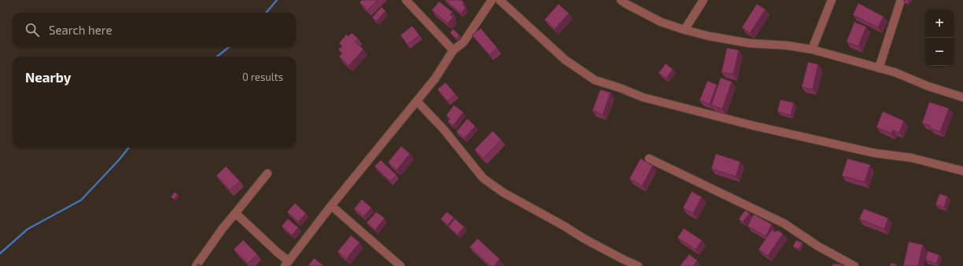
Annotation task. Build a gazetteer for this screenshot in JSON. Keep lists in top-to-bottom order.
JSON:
{
  "page": {
    "map_buttons": ["+", "−"],
    "search": "Search here",
    "heading": ["Nearby", "0 results"]
  }
}
